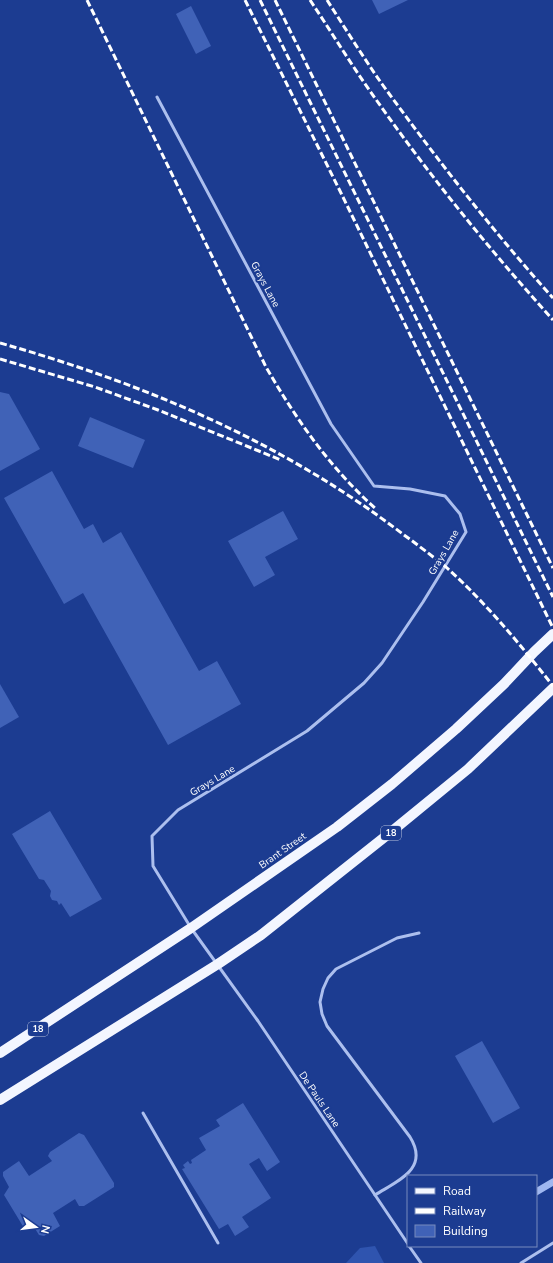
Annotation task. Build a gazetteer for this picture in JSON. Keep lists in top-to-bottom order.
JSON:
{
  "streets": {
    "main road": ["18", "Brant Street"],
    "lane": ["Grays Lane", "De Pauls Lane"]
  },
  "crossings": [
    ["Grays Lane", "18"],
    ["Grays Lane", "Brant Street"],
    ["Grays Lane", "De Pauls Lane"],
    ["18", "De Pauls Lane"]
  ],
  "legend": ["Road", "Railway", "Building"],
  "north": "right"
}
